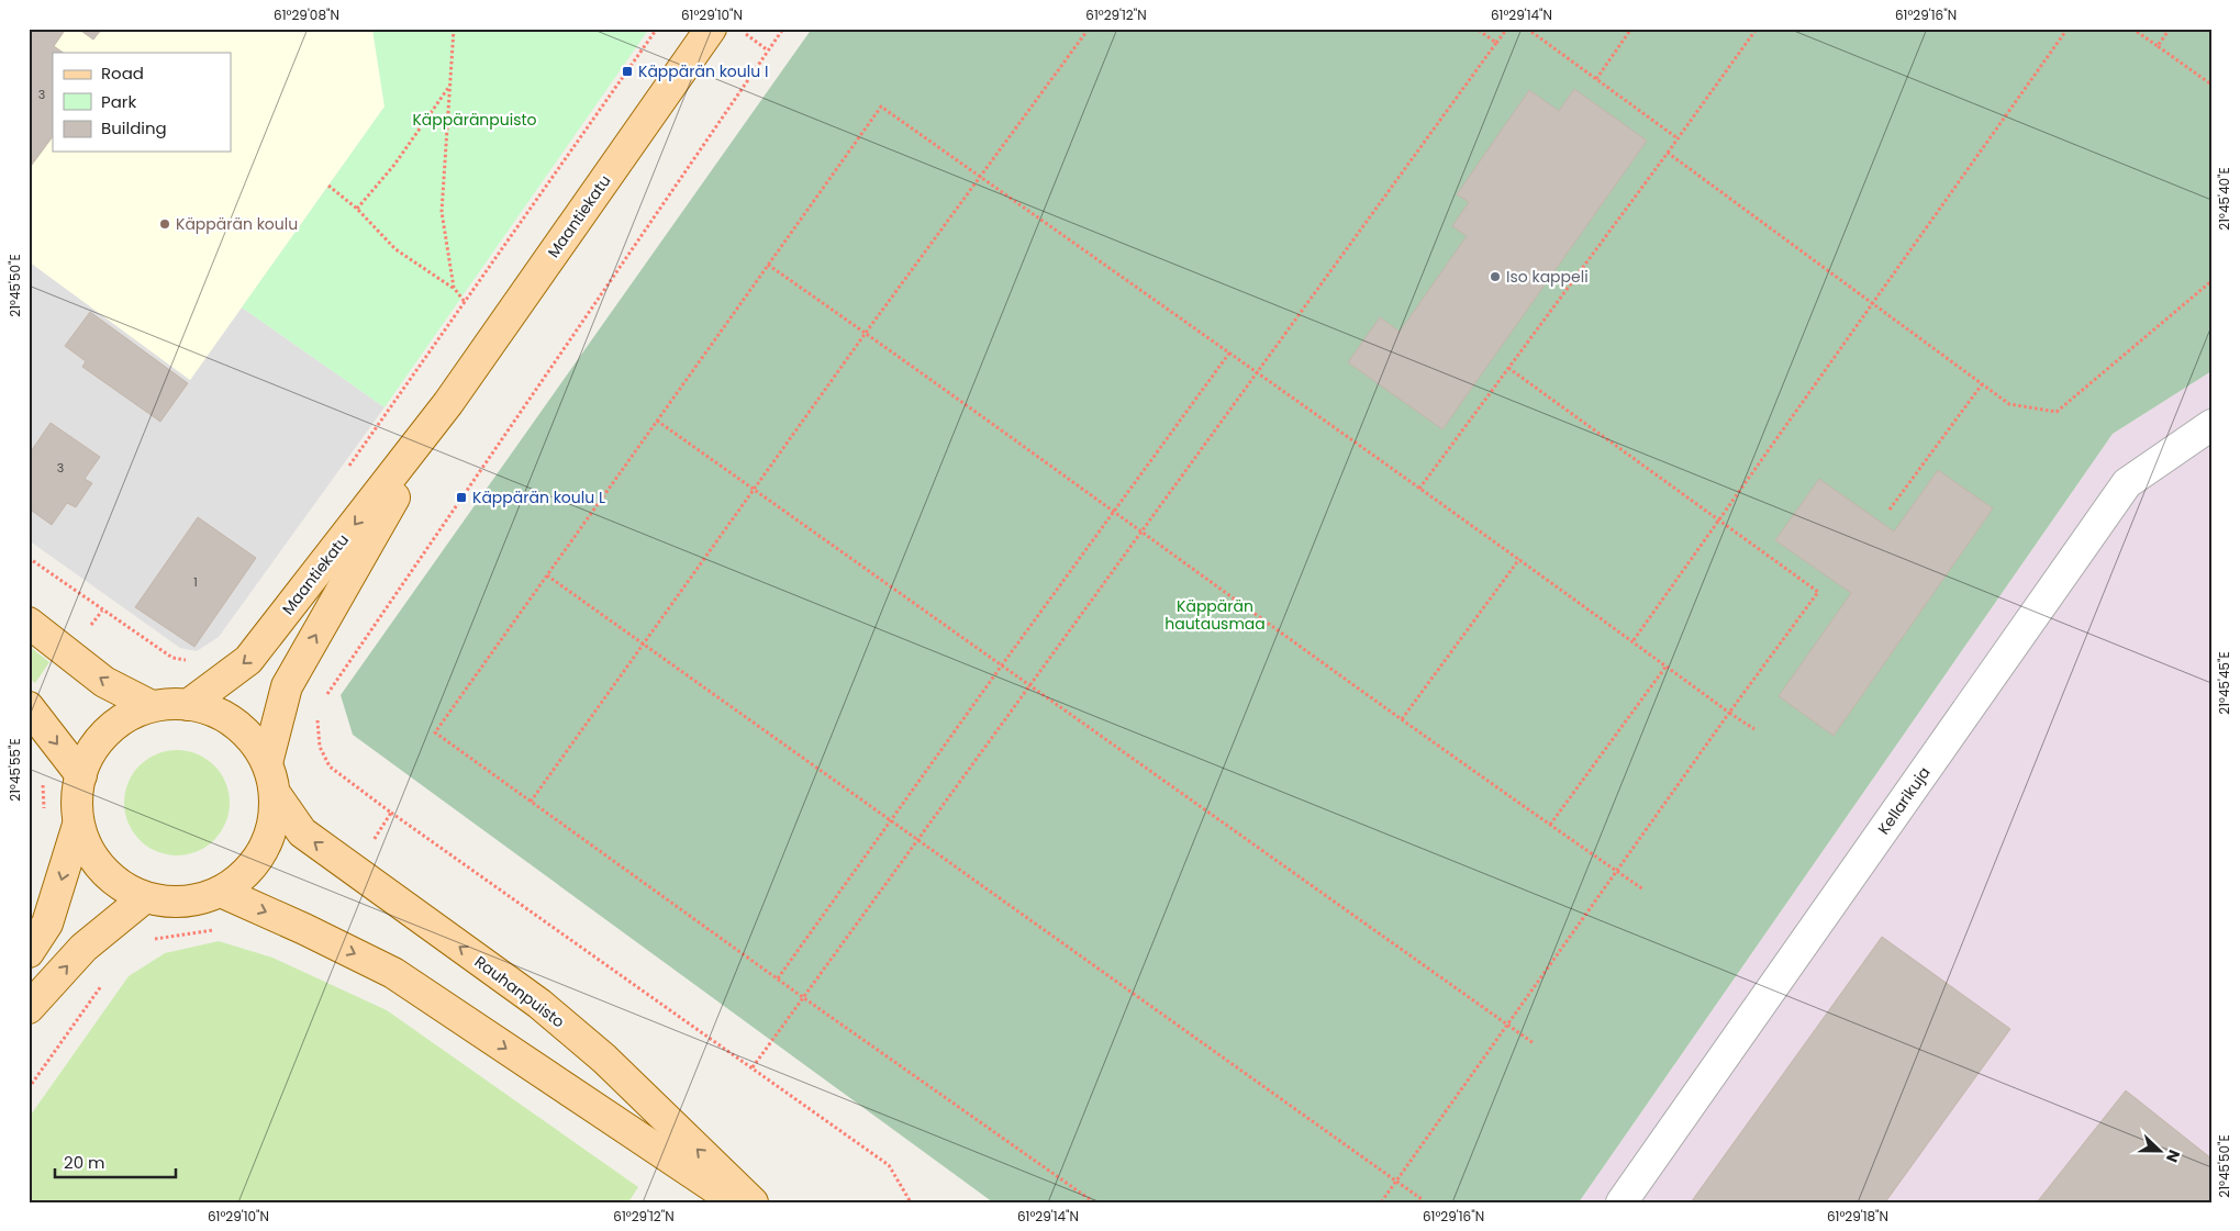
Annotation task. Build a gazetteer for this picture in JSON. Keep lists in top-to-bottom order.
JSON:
{
  "streets": {
    "main road": ["Maantiekatu", "Rauhanpuisto"],
    "street": ["Kellarikuja"]
  },
  "parks": ["Käppäränpuisto", "Käppärän hautausmaa"],
  "places": {
    "transit": ["Käppärän koulu I", "Käppärän koulu L"],
    "other": ["Käppärän koulu", "Iso kappeli"]
  },
  "house_numbers": ["3", "3", "1"],
  "legend": ["Road", "Park", "Building"],
  "scale_bar": "20 m",
  "north": "right",
  "coordinates": [
    "61°29'08\"N",
    "61°29'10\"N",
    "61°29'12\"N",
    "61°29'14\"N",
    "61°29'16\"N",
    "21°45'40\"E",
    "21°45'50\"E",
    "21°45'45\"E",
    "21°45'55\"E",
    "61°29'18\"N"
  ]
}
